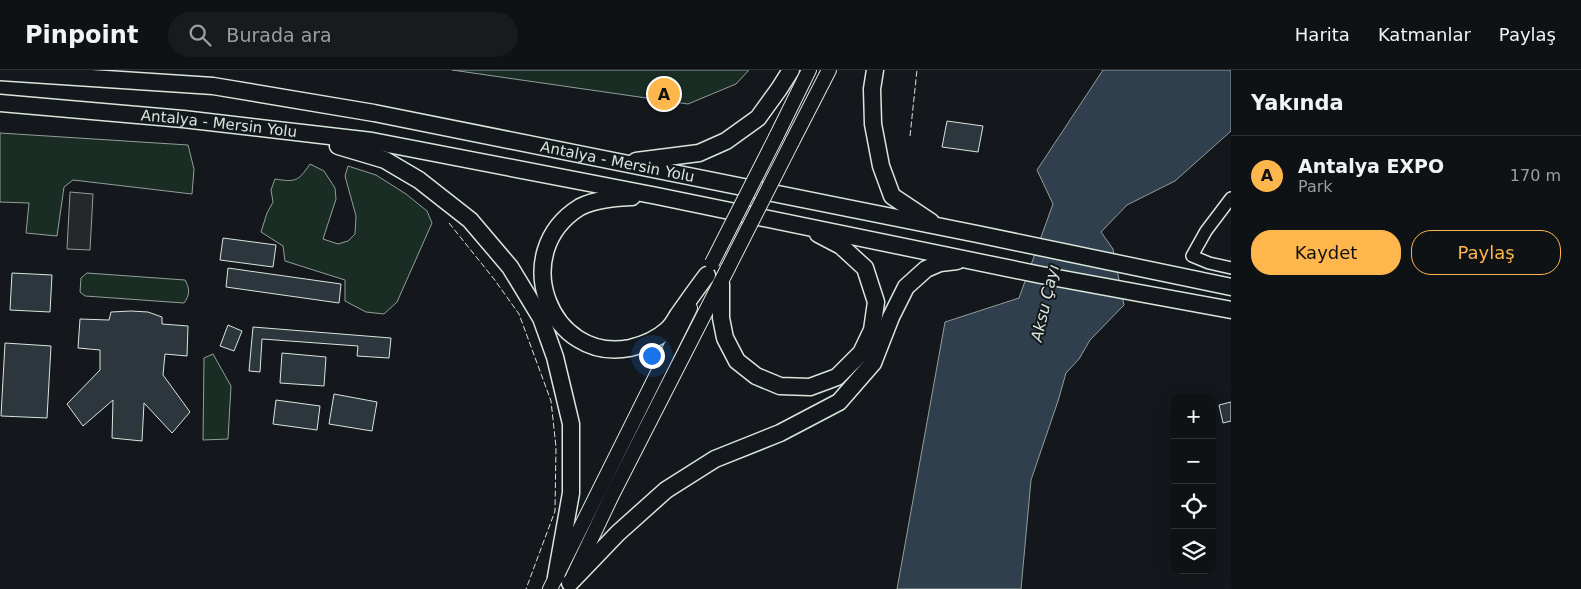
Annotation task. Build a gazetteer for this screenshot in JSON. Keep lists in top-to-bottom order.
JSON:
{
  "streets": {
    "highway": ["Antalya - Mersin Yolu"]
  },
  "water": ["Aksu Çayı"],
  "page": {
    "header": "Pinpoint",
    "search": "Burada ara",
    "nav": ["Harita", "Katmanlar", "Paylaş"],
    "heading": "Yakında",
    "pins": "A",
    "list": [
      {
        "mark": "A",
        "name": "Antalya EXPO",
        "note": "Park",
        "value": "170 m"
      }
    ],
    "buttons": ["Kaydet", "Paylaş"],
    "map_buttons": ["+", "−"]
  }
}
